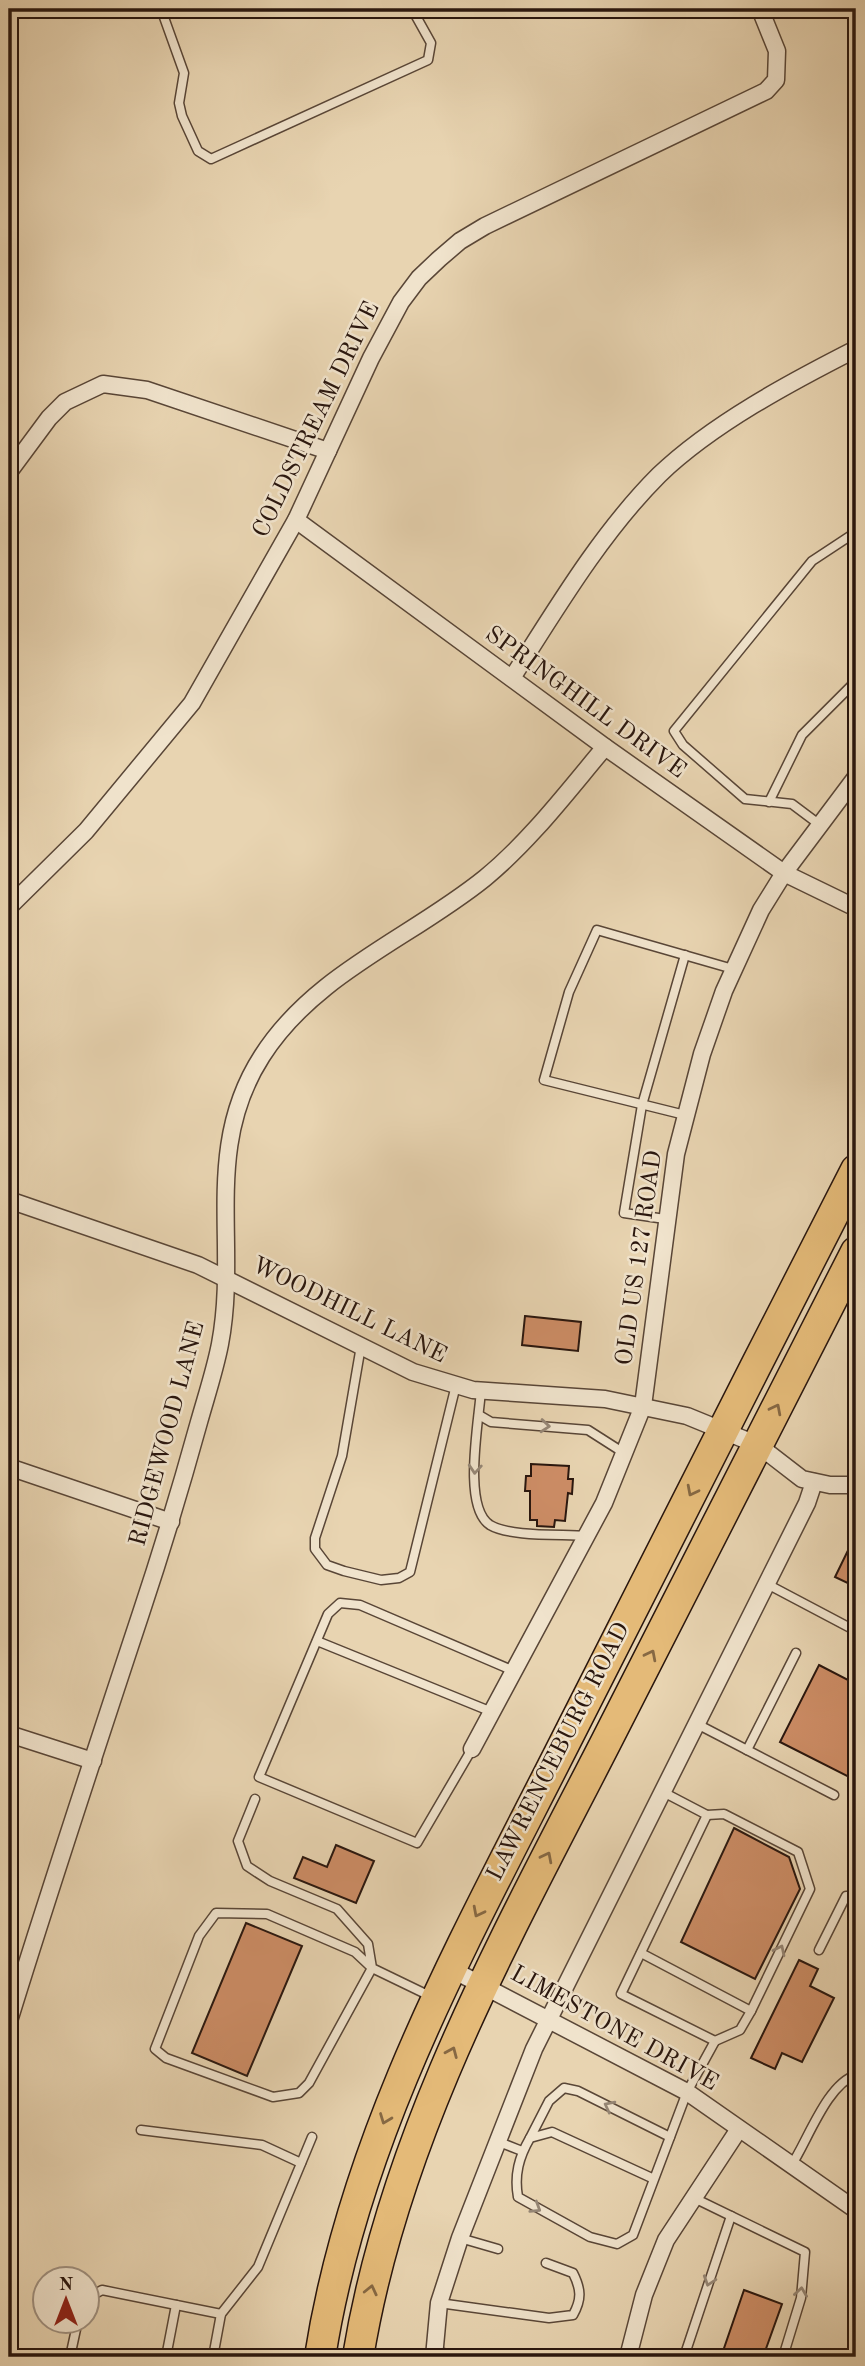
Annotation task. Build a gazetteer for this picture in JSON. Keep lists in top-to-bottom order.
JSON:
{
  "streets": {
    "highway": ["LAWRENCEBURG ROAD"],
    "street": [
      "COLDSTREAM DRIVE",
      "SPRINGHILL DRIVE",
      "OLD US 127 ROAD",
      "WOODHILL LANE",
      "RIDGEWOOD LANE",
      "LIMESTONE DRIVE"
    ]
  },
  "crossings": [
    ["COLDSTREAM DRIVE", "SPRINGHILL DRIVE"],
    ["SPRINGHILL DRIVE", "OLD US 127 ROAD"],
    ["SPRINGHILL DRIVE", "RIDGEWOOD LANE"],
    ["OLD US 127 ROAD", "WOODHILL LANE"],
    ["WOODHILL LANE", "RIDGEWOOD LANE"],
    ["WOODHILL LANE", "LAWRENCEBURG ROAD"],
    ["LAWRENCEBURG ROAD", "LIMESTONE DRIVE"]
  ],
  "north": "top"
}
